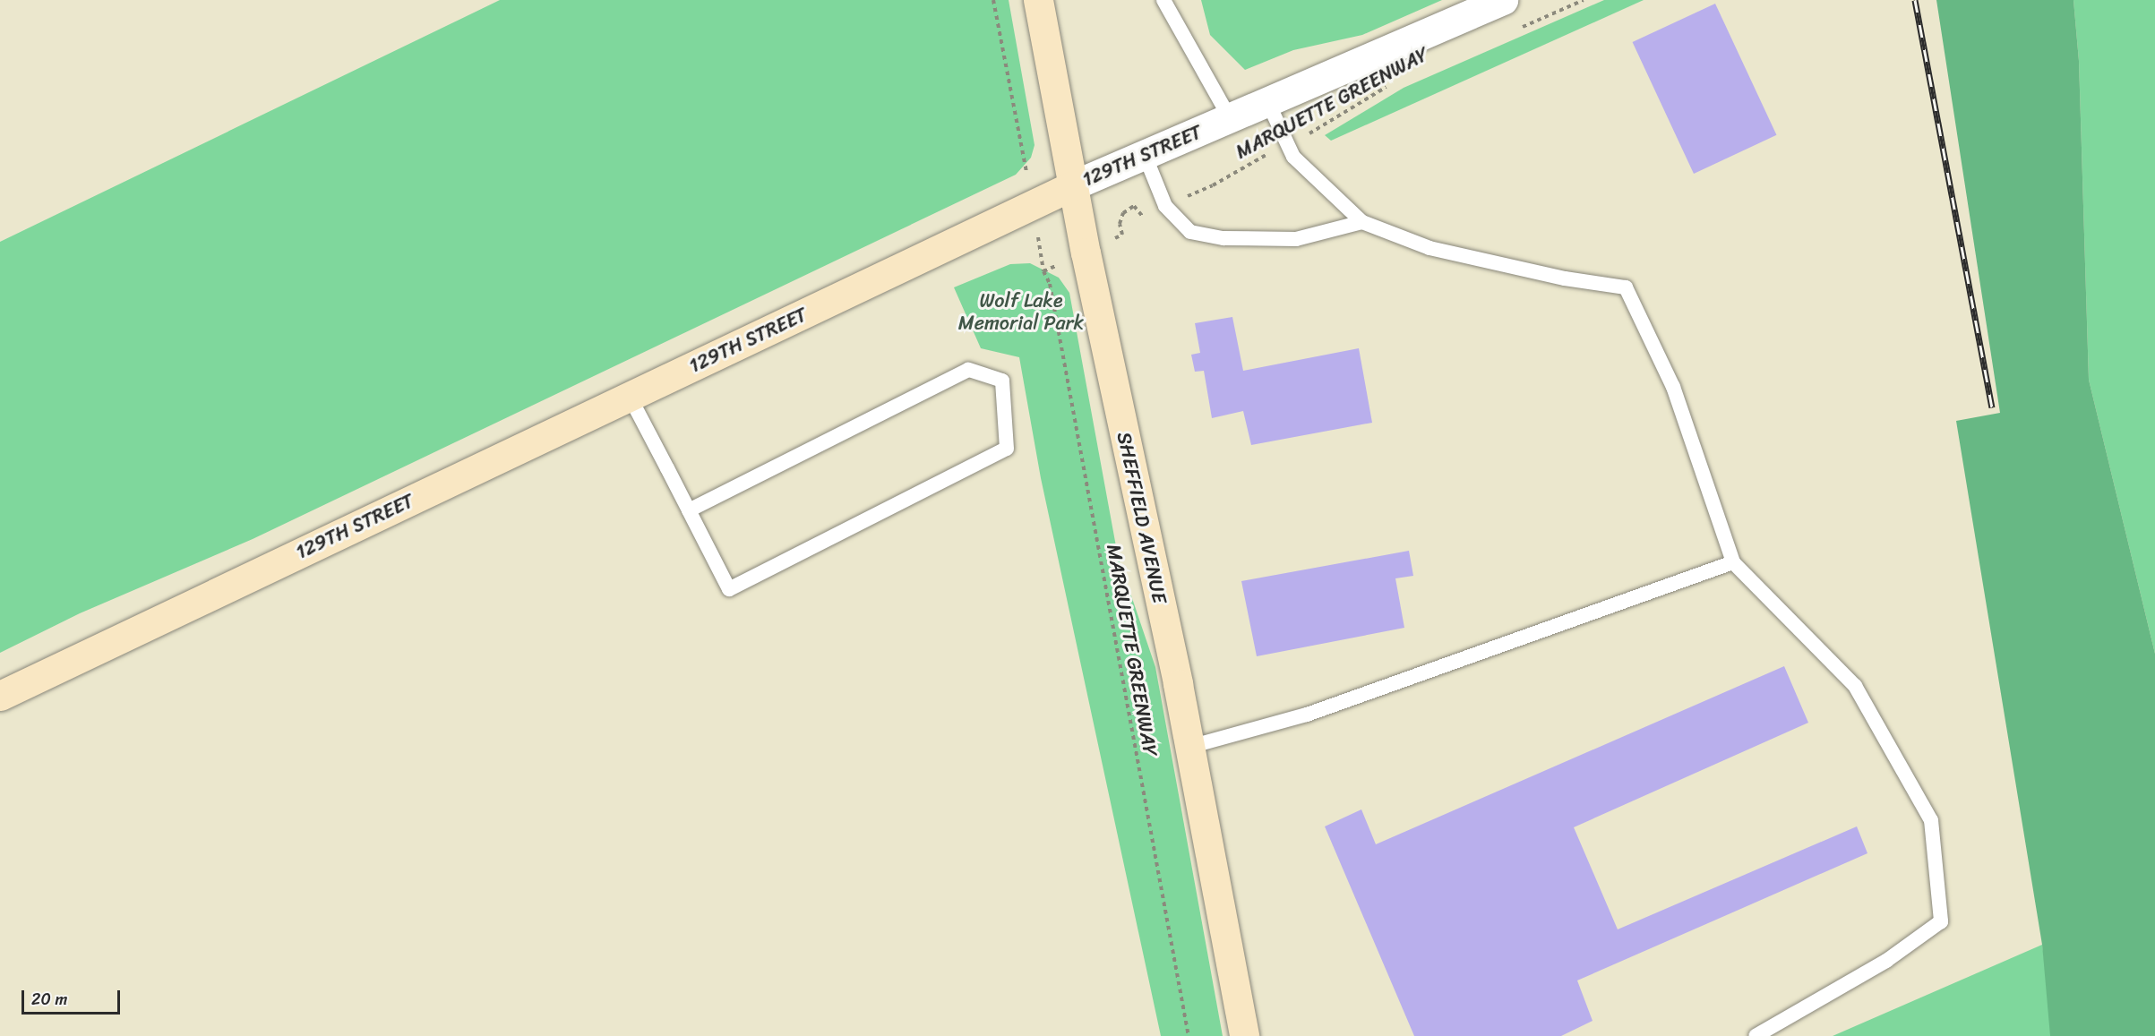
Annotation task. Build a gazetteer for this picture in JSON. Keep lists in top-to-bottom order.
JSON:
{
  "streets": {
    "main road": ["129TH STREET", "SHEFFIELD AVENUE"],
    "path": ["MARQUETTE GREENWAY"]
  },
  "crossings": [
    ["129TH STREET", "SHEFFIELD AVENUE"]
  ],
  "parks": ["Wolf Lake Memorial Park"],
  "scale_bar": "20 m"
}
